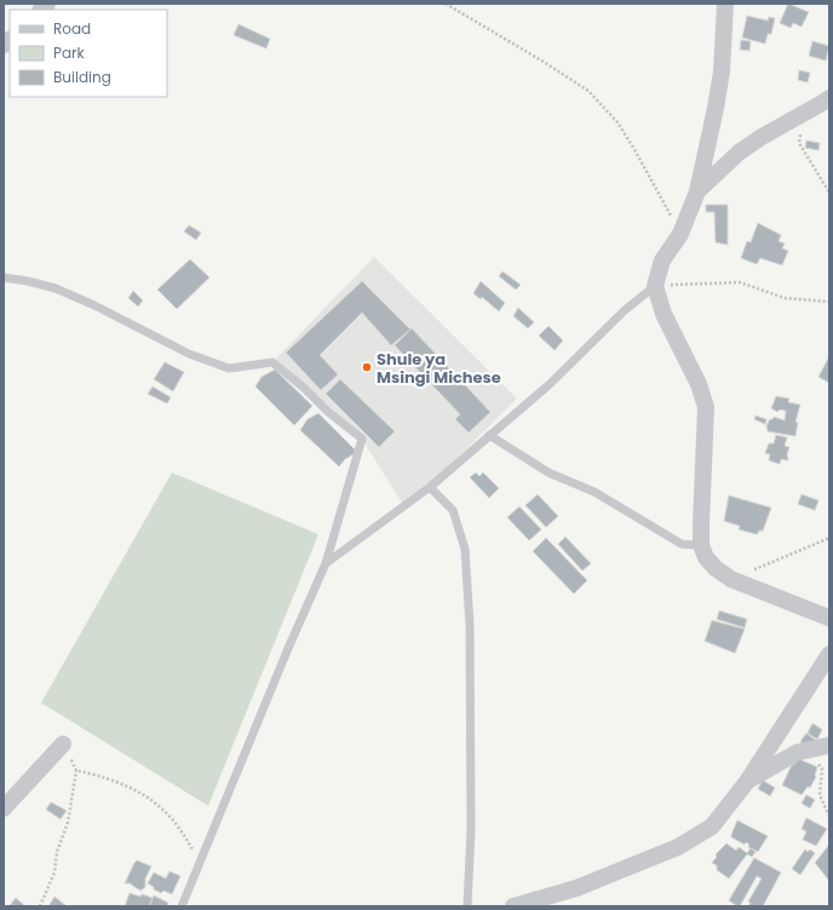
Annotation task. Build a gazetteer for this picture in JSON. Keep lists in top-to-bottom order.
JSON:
{
  "places": ["Shule ya Msingi Michese"],
  "legend": ["Road", "Park", "Building"]
}
